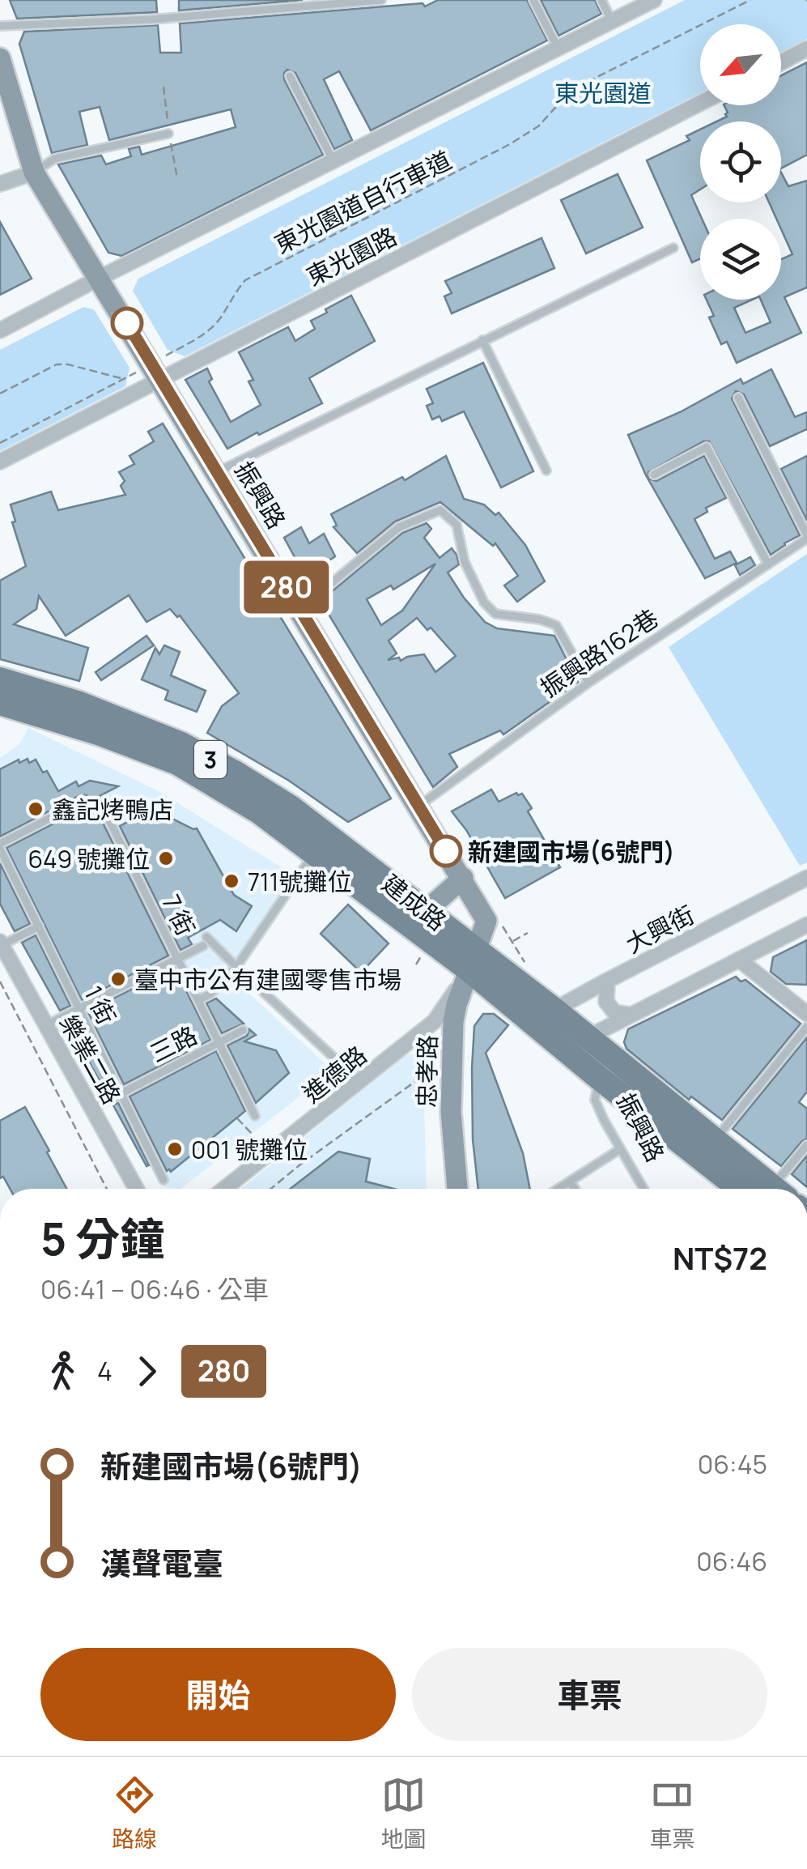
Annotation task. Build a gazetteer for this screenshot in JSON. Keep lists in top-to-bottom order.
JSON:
{
  "streets": {
    "main road": [
      "振興路",
      "3",
      "建成路",
      "忠孝路"
    ],
    "street": [
      "東光園路",
      "大興街",
      "樂業二路",
      "進德路"
    ],
    "lane": [
      "振興路162巷",
      "7 街",
      "1 街",
      "三路"
    ],
    "path": ["東光園道自行車道"]
  },
  "crossings": [
    ["東光園道自行車道", "東光園路"],
    ["東光園道自行車道", "振興路"],
    ["東光園路", "振興路"],
    ["振興路", "振興路162巷"],
    ["振興路", "建成路"],
    ["振興路", "忠孝路"],
    ["振興路", "進德路"],
    ["建成路", "大興街"],
    ["建成路", "忠孝路"],
    ["建成路", "進德路"],
    ["7 街", "三路"],
    ["1 街", "三路"],
    ["三路", "樂業二路"],
    ["忠孝路", "進德路"]
  ],
  "parks": ["東光園道"],
  "places": [
    "鑫記烤鴨店",
    "新建國市場(6號門)",
    "649 號攤位",
    "711號攤位",
    "臺中市公有建國零售市場",
    "001 號攤位"
  ],
  "lines": ["bus line 280"],
  "north": "bottom left",
  "page": {
    "on_map": "280",
    "heading": ["5 分鐘", "06:41 – 06:46 · 公車", "NT$72"],
    "legs": ["4", "280"],
    "list": [
      {
        "name": "新建國市場(6號門)",
        "value": "06:45"
      },
      {
        "name": "漢聲電臺",
        "value": "06:46"
      }
    ],
    "buttons": ["開始", "車票"],
    "tabs": ["路線", "地圖", "車票"]
  }
}
